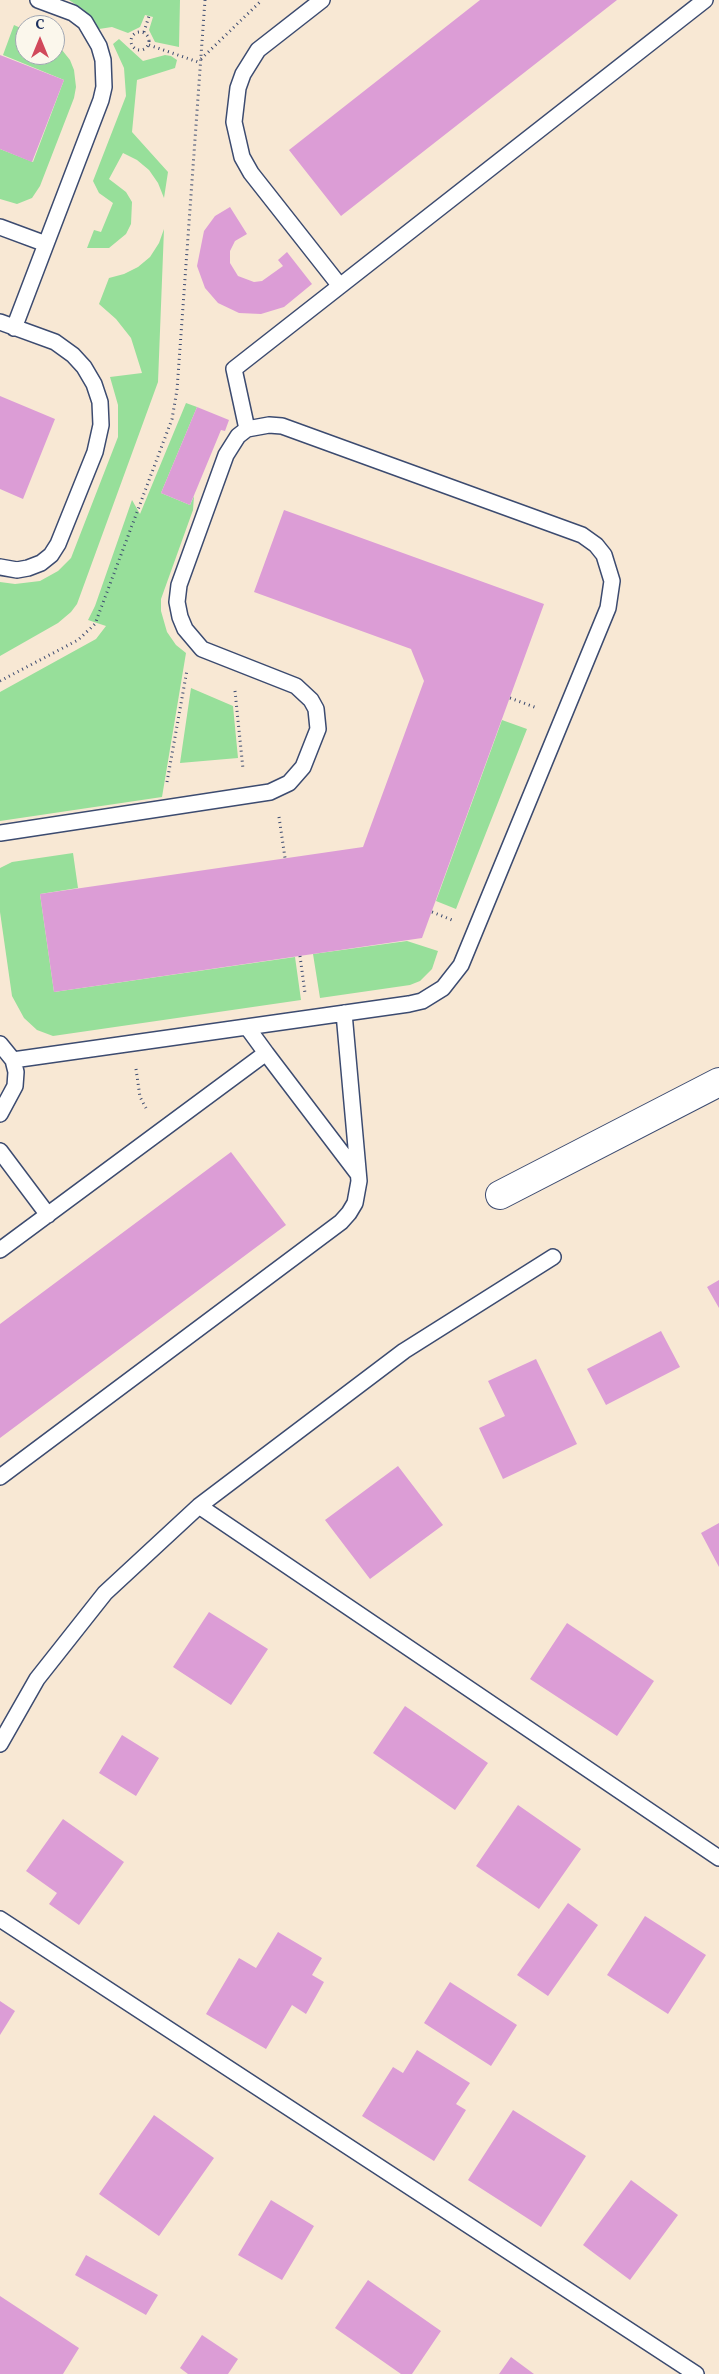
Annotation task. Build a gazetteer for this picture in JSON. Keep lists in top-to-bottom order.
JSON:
{
  "north": "top"
}
